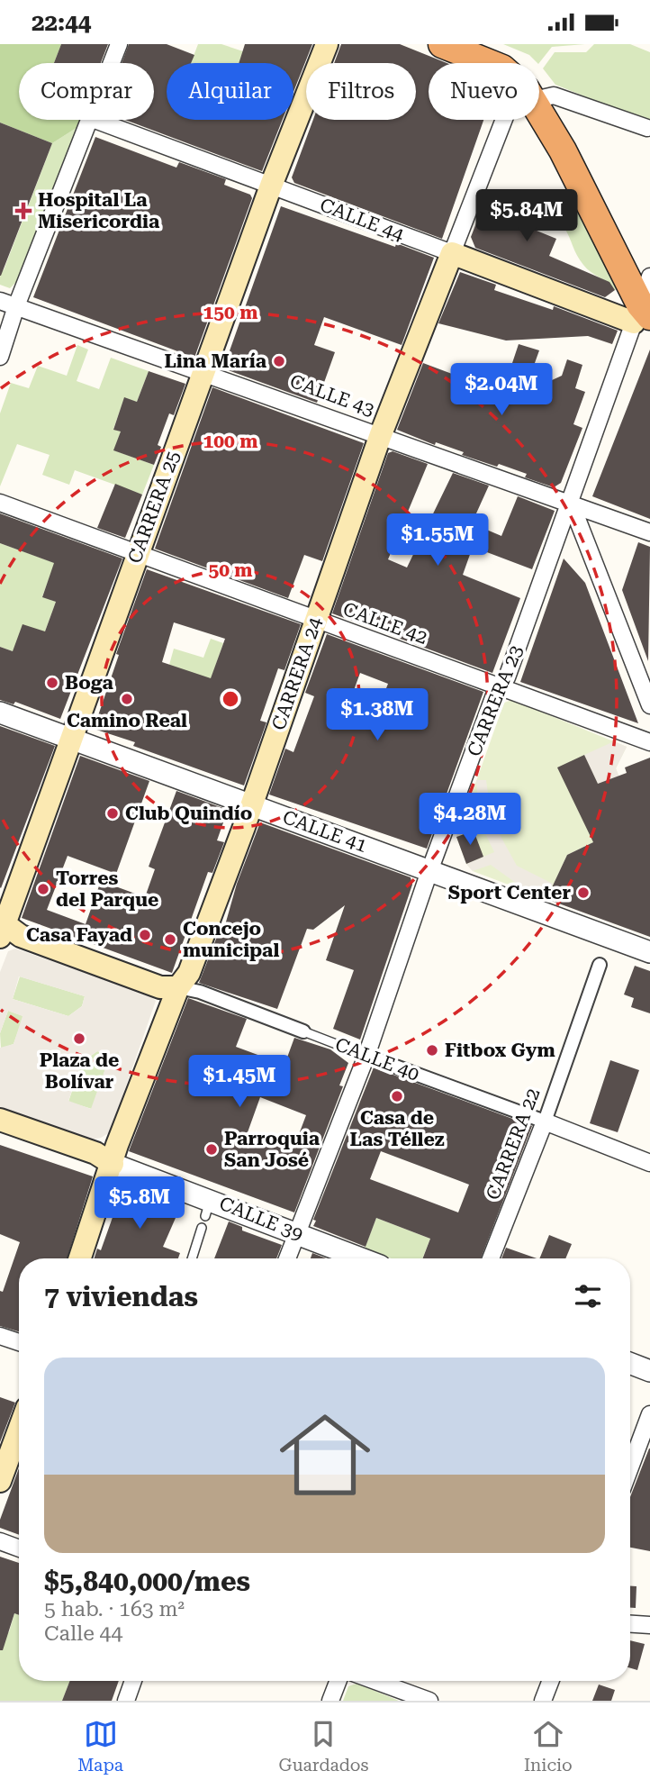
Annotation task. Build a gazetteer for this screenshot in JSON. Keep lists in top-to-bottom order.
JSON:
{
  "streets": {
    "main road": [
      "CALLE 44",
      "CARRERA 25",
      "CARRERA 24",
      "CALLE 40",
      "CALLE 39"
    ],
    "street": [
      "CALLE 43",
      "CALLE 42",
      "CARRERA 23",
      "CALLE 41",
      "CARRERA 22"
    ]
  },
  "crossings": [
    ["CALLE 44", "CARRERA 25"],
    ["CALLE 44", "CARRERA 24"],
    ["CALLE 44", "CARRERA 23"],
    ["CALLE 43", "CARRERA 25"],
    ["CALLE 43", "CARRERA 24"],
    ["CALLE 43", "CARRERA 23"],
    ["CARRERA 25", "CALLE 42"],
    ["CARRERA 25", "CALLE 41"],
    ["CARRERA 25", "CALLE 40"],
    ["CALLE 42", "CARRERA 24"],
    ["CALLE 42", "CARRERA 23"],
    ["CARRERA 24", "CALLE 41"],
    ["CARRERA 24", "CALLE 40"],
    ["CARRERA 24", "CALLE 39"],
    ["CARRERA 23", "CALLE 41"],
    ["CARRERA 23", "CALLE 40"],
    ["CARRERA 23", "CALLE 39"],
    ["CALLE 40", "CARRERA 22"]
  ],
  "places": {
    "health": ["Hospital La Misericordia"],
    "other": [
      "Lina María",
      "Boga",
      "Camino Real",
      "Club Quindío",
      "Torres del Parque",
      "Sport Center",
      "Casa Fayad",
      "Concejo municipal",
      "Plaza de Bolívar",
      "Fitbox Gym",
      "Casa de Las Téllez",
      "Parroquia San José"
    ]
  },
  "page": {
    "status": "22:44",
    "chip": [
      "Comprar",
      "Alquilar",
      "Filtros",
      "Nuevo"
    ],
    "price": [
      "$5.84M",
      "$2.04M",
      "$1.55M",
      "$1.38M",
      "$4.28M",
      "$1.45M",
      "$5.8M"
    ],
    "heading": "7 viviendas",
    "list": [
      {
        "name": "$5,840,000/mes",
        "note": "5 hab. · 163 m² · Calle 44"
      }
    ],
    "tabs": ["Mapa", "Guardados", "Inicio"]
  },
  "rings": ["150 m", "100 m", "50 m"]
}
